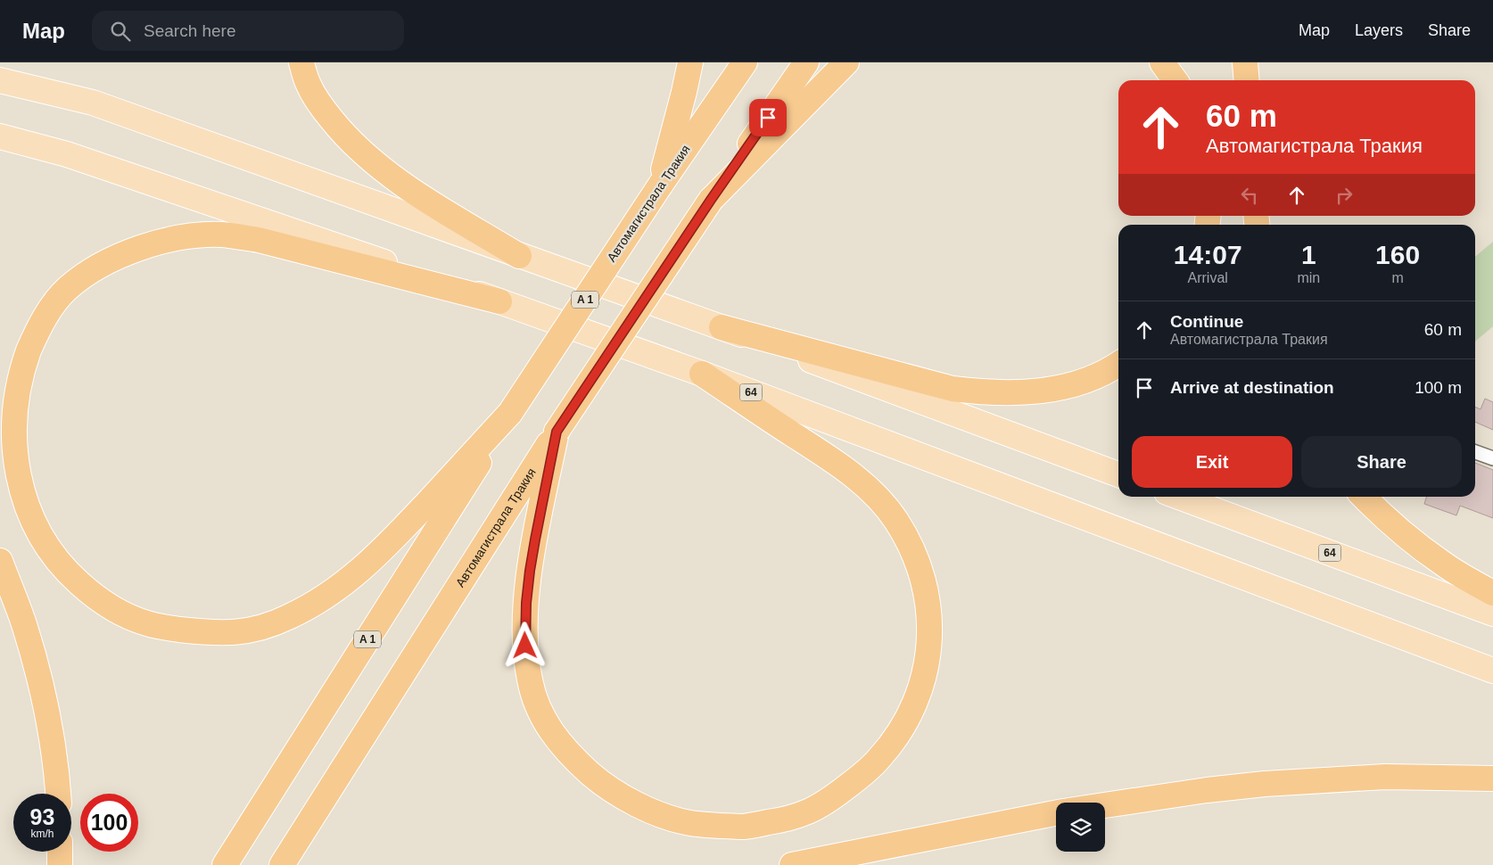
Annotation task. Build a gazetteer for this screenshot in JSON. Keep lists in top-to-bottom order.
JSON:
{
  "streets": {
    "highway": ["Автомагистрала Тракия", "A 1"],
    "main road": ["64"]
  },
  "page": {
    "header": "Map",
    "search": "Search here",
    "nav": ["Map", "Layers", "Share"],
    "turn": ["60 m", "Автомагистрала Тракия"],
    "eta": [
      "14:07",
      "Arrival",
      "1",
      "min",
      "160",
      "m"
    ],
    "list": [
      {
        "name": "Continue",
        "note": "Автомагистрала Тракия",
        "value": "60 m"
      },
      {
        "name": "Arrive at destination",
        "value": "100 m"
      }
    ],
    "buttons": ["Exit", "Share"],
    "speed": "93 km/h",
    "limit": "100"
  }
}
